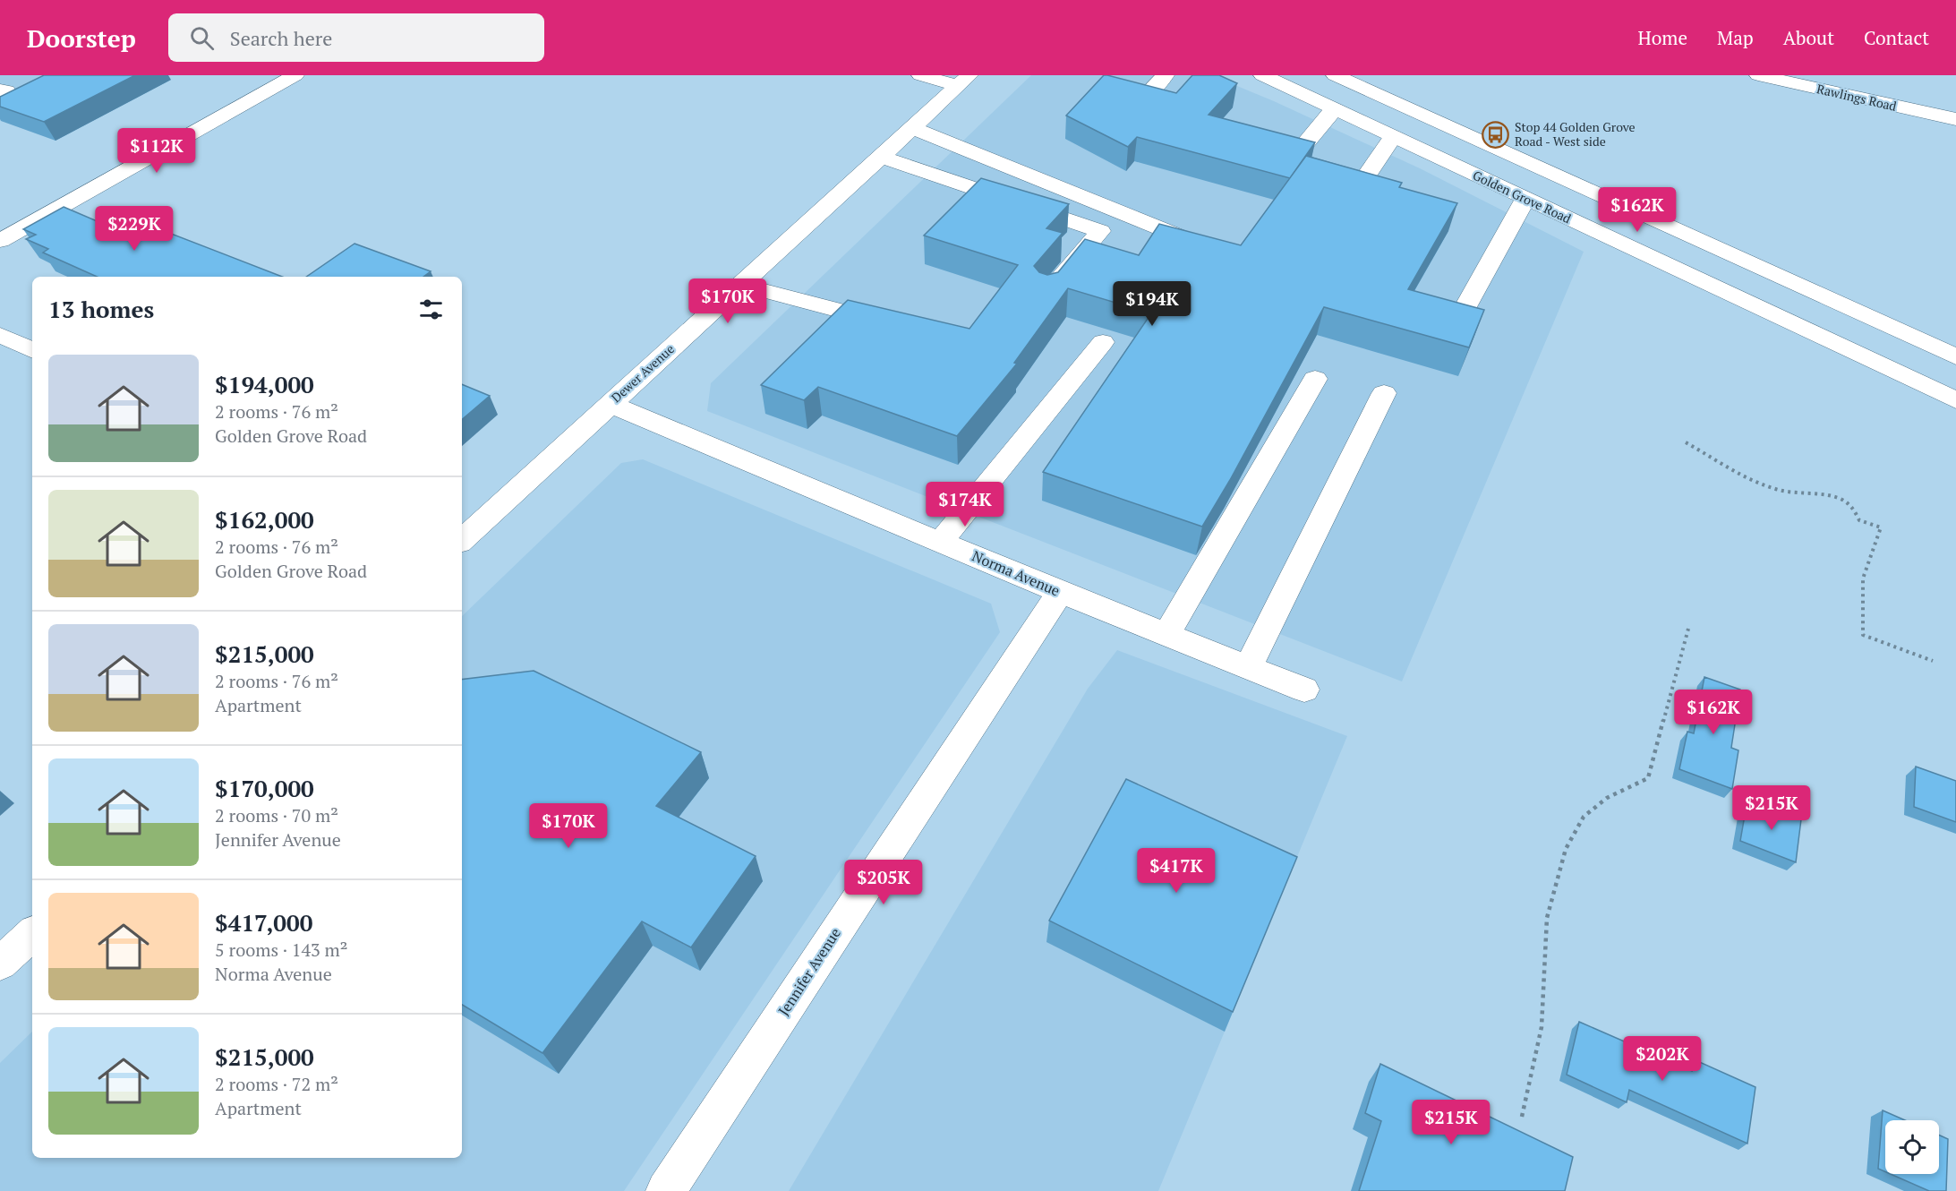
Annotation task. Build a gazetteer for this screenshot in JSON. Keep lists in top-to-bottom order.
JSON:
{
  "streets": {
    "street": [
      "Rawlings Road",
      "Golden Grove Road",
      "Dewer Avenue",
      "Norma Avenue",
      "Jennifer Avenue"
    ]
  },
  "crossings": [
    ["Dewer Avenue", "Norma Avenue"],
    ["Norma Avenue", "Jennifer Avenue"]
  ],
  "places": {
    "bus stop": ["Stop 44 Golden Grove Road - West side"]
  },
  "page": {
    "header": "Doorstep",
    "search": "Search here",
    "nav": [
      "Home",
      "Map",
      "About",
      "Contact"
    ],
    "price": [
      "$112K",
      "$162K",
      "$229K",
      "$170K",
      "$194K",
      "$174K",
      "$162K",
      "$215K",
      "$170K",
      "$417K",
      "$205K",
      "$202K",
      "$215K"
    ],
    "heading": "13 homes",
    "list": [
      {
        "name": "$194,000",
        "note": "2 rooms · 76 m² · Golden Grove Road"
      },
      {
        "name": "$162,000",
        "note": "2 rooms · 76 m² · Golden Grove Road"
      },
      {
        "name": "$215,000",
        "note": "2 rooms · 76 m² · Apartment"
      },
      {
        "name": "$170,000",
        "note": "2 rooms · 70 m² · Jennifer Avenue"
      },
      {
        "name": "$417,000",
        "note": "5 rooms · 143 m² · Norma Avenue"
      },
      {
        "name": "$215,000",
        "note": "2 rooms · 72 m² · Apartment"
      }
    ]
  }
}
